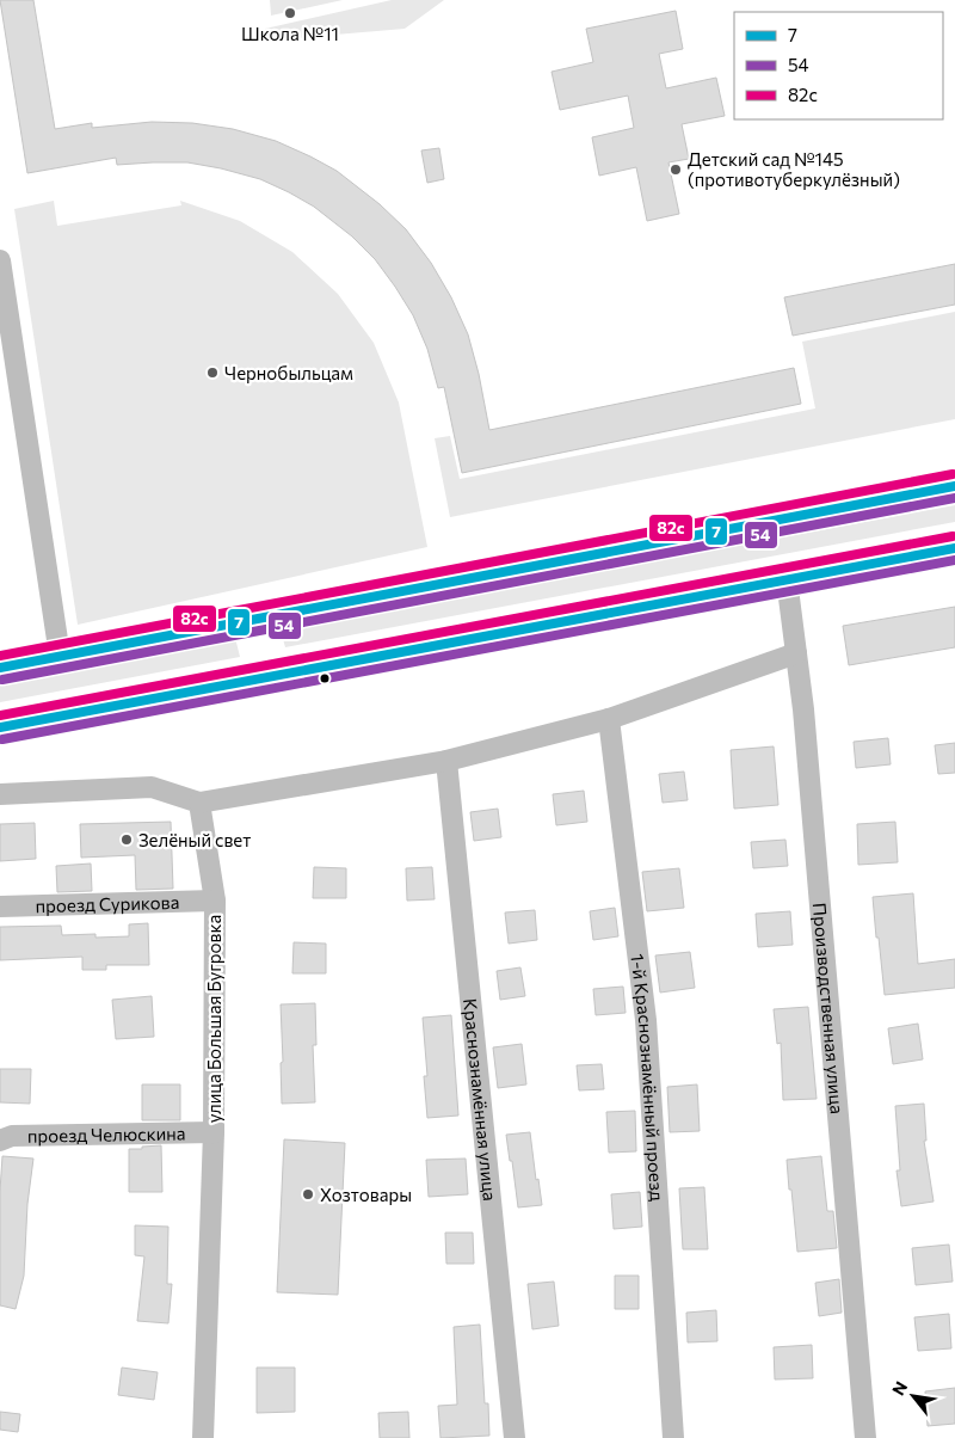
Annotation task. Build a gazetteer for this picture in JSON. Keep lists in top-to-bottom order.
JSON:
{
  "streets": {
    "street": [
      "проезд Сурикова",
      "Производственная улица",
      "улица Большая Бугровка",
      "1-й Краснознамённый проезд",
      "Краснознамённая улица",
      "проезд Челюскина"
    ]
  },
  "crossings": [
    ["проезд Сурикова", "улица Большая Бугровка"],
    ["улица Большая Бугровка", "проезд Челюскина"]
  ],
  "places": [
    "Школа №11",
    "Детский сад №145 (противотуберкулёзный)",
    "Чернобыльцам",
    "Зелёный свет",
    "Хозтовары"
  ],
  "lines": ["transit line 82с", "transit line 7", "transit line 54"],
  "legend": ["7", "54", "82с"],
  "north": "top left"
}
